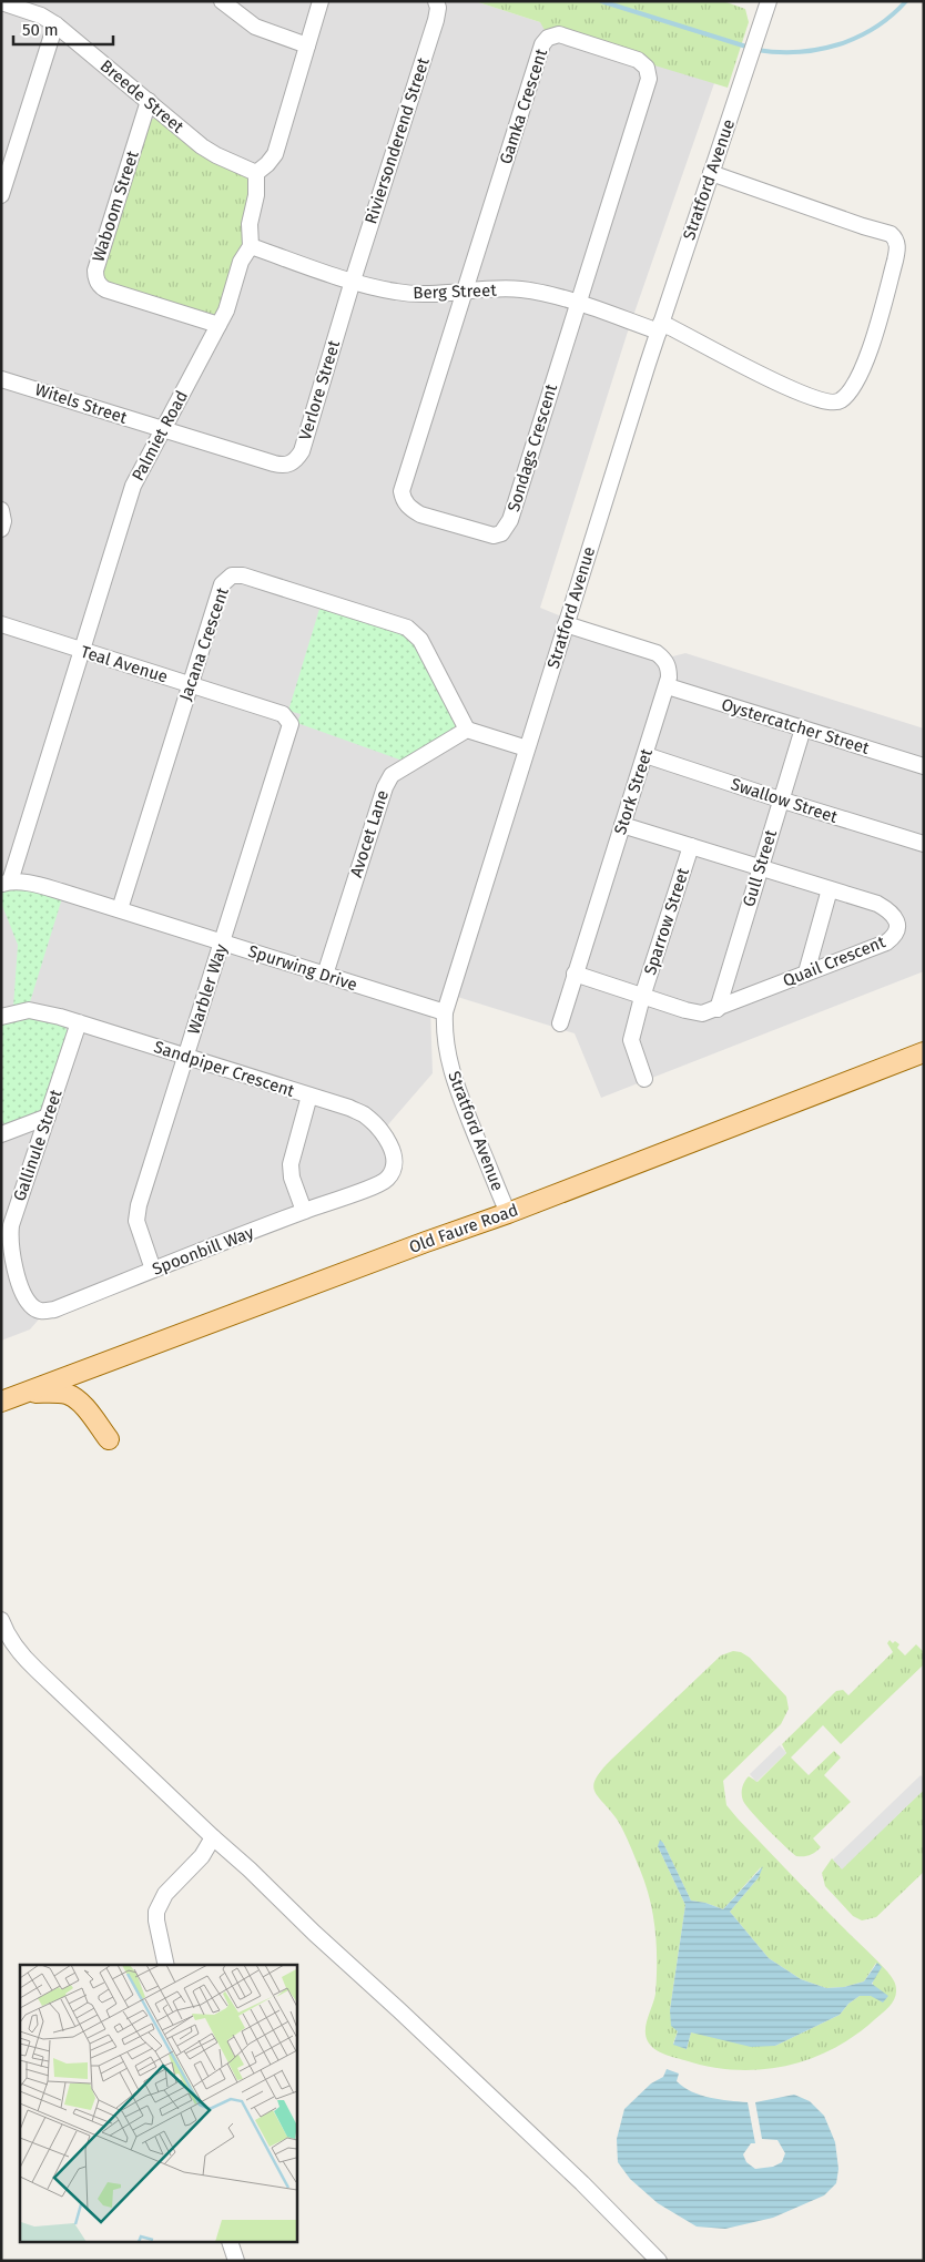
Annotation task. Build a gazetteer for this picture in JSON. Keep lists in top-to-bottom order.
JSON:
{
  "streets": {
    "main road": ["Old Faure Road"],
    "street": [
      "Breede Street",
      "Gamka Crescent",
      "Riviersonderend Street",
      "Stratford Avenue",
      "Waboom Street",
      "Berg Street",
      "Verlore Street",
      "Witels Street",
      "Palmiet Road",
      "Sondags Crescent",
      "Jacana Crescent",
      "Teal Avenue",
      "Oystercatcher Street",
      "Stork Street",
      "Swallow Street",
      "Avocet Lane",
      "Gull Street",
      "Sparrow Street",
      "Quail Crescent",
      "Spurwing Drive",
      "Warbler Way",
      "Sandpiper Crescent",
      "Gallinule Street",
      "Spoonbill Way"
    ]
  },
  "crossings": [
    ["Breede Street", "Waboom Street"],
    ["Breede Street", "Palmiet Road"],
    ["Gamka Crescent", "Berg Street"],
    ["Gamka Crescent", "Sondags Crescent"],
    ["Riviersonderend Street", "Berg Street"],
    ["Riviersonderend Street", "Verlore Street"],
    ["Stratford Avenue", "Berg Street"],
    ["Stratford Avenue", "Stork Street"],
    ["Stratford Avenue", "Spurwing Drive"],
    ["Stratford Avenue", "Old Faure Road"],
    ["Waboom Street", "Palmiet Road"],
    ["Berg Street", "Verlore Street"],
    ["Berg Street", "Palmiet Road"],
    ["Berg Street", "Sondags Crescent"],
    ["Verlore Street", "Witels Street"],
    ["Verlore Street", "Palmiet Road"],
    ["Witels Street", "Palmiet Road"],
    ["Palmiet Road", "Teal Avenue"],
    ["Palmiet Road", "Spurwing Drive"],
    ["Jacana Crescent", "Teal Avenue"],
    ["Jacana Crescent", "Avocet Lane"],
    ["Jacana Crescent", "Spurwing Drive"],
    ["Teal Avenue", "Warbler Way"],
    ["Oystercatcher Street", "Stork Street"],
    ["Oystercatcher Street", "Gull Street"],
    ["Stork Street", "Swallow Street"],
    ["Stork Street", "Quail Crescent"],
    ["Swallow Street", "Gull Street"],
    ["Avocet Lane", "Spurwing Drive"],
    ["Gull Street", "Quail Crescent"],
    ["Sparrow Street", "Quail Crescent"],
    ["Spurwing Drive", "Warbler Way"],
    ["Warbler Way", "Sandpiper Crescent"],
    ["Warbler Way", "Spoonbill Way"],
    ["Sandpiper Crescent", "Gallinule Street"],
    ["Sandpiper Crescent", "Spoonbill Way"],
    ["Gallinule Street", "Spoonbill Way"]
  ],
  "scale_bar": "50 m"
}
